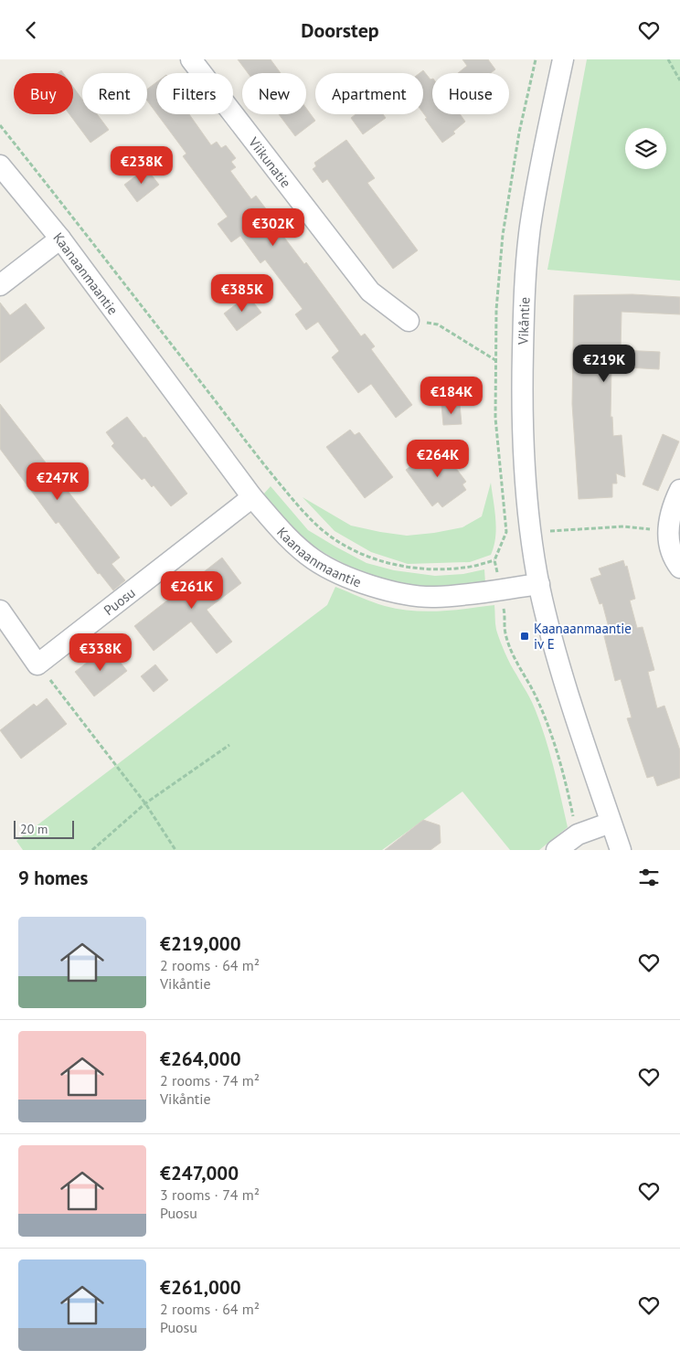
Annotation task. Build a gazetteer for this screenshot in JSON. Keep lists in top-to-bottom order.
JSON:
{
  "streets": {
    "street": [
      "Viikunatie",
      "Kaanaanmaantie",
      "Vikåntie",
      "Puosu"
    ]
  },
  "crossings": [
    ["Kaanaanmaantie", "Vikåntie"],
    ["Kaanaanmaantie", "Puosu"]
  ],
  "places": {
    "transit": ["Kaanaanmaantie iv E"]
  },
  "scale_bar": "20 m",
  "page": {
    "header": "Doorstep",
    "chip": [
      "Buy",
      "Rent",
      "Filters",
      "New",
      "Apartment",
      "House"
    ],
    "price": [
      "€238K",
      "€302K",
      "€385K",
      "€219K",
      "€184K",
      "€264K",
      "€247K",
      "€261K",
      "€338K"
    ],
    "scale": "20 m",
    "heading": "9 homes",
    "list": [
      {
        "name": "€219,000",
        "note": "2 rooms · 64 m² · Vikåntie"
      },
      {
        "name": "€264,000",
        "note": "2 rooms · 74 m² · Vikåntie"
      },
      {
        "name": "€247,000",
        "note": "3 rooms · 74 m² · Puosu"
      },
      {
        "name": "€261,000",
        "note": "2 rooms · 64 m² · Puosu"
      }
    ]
  }
}
